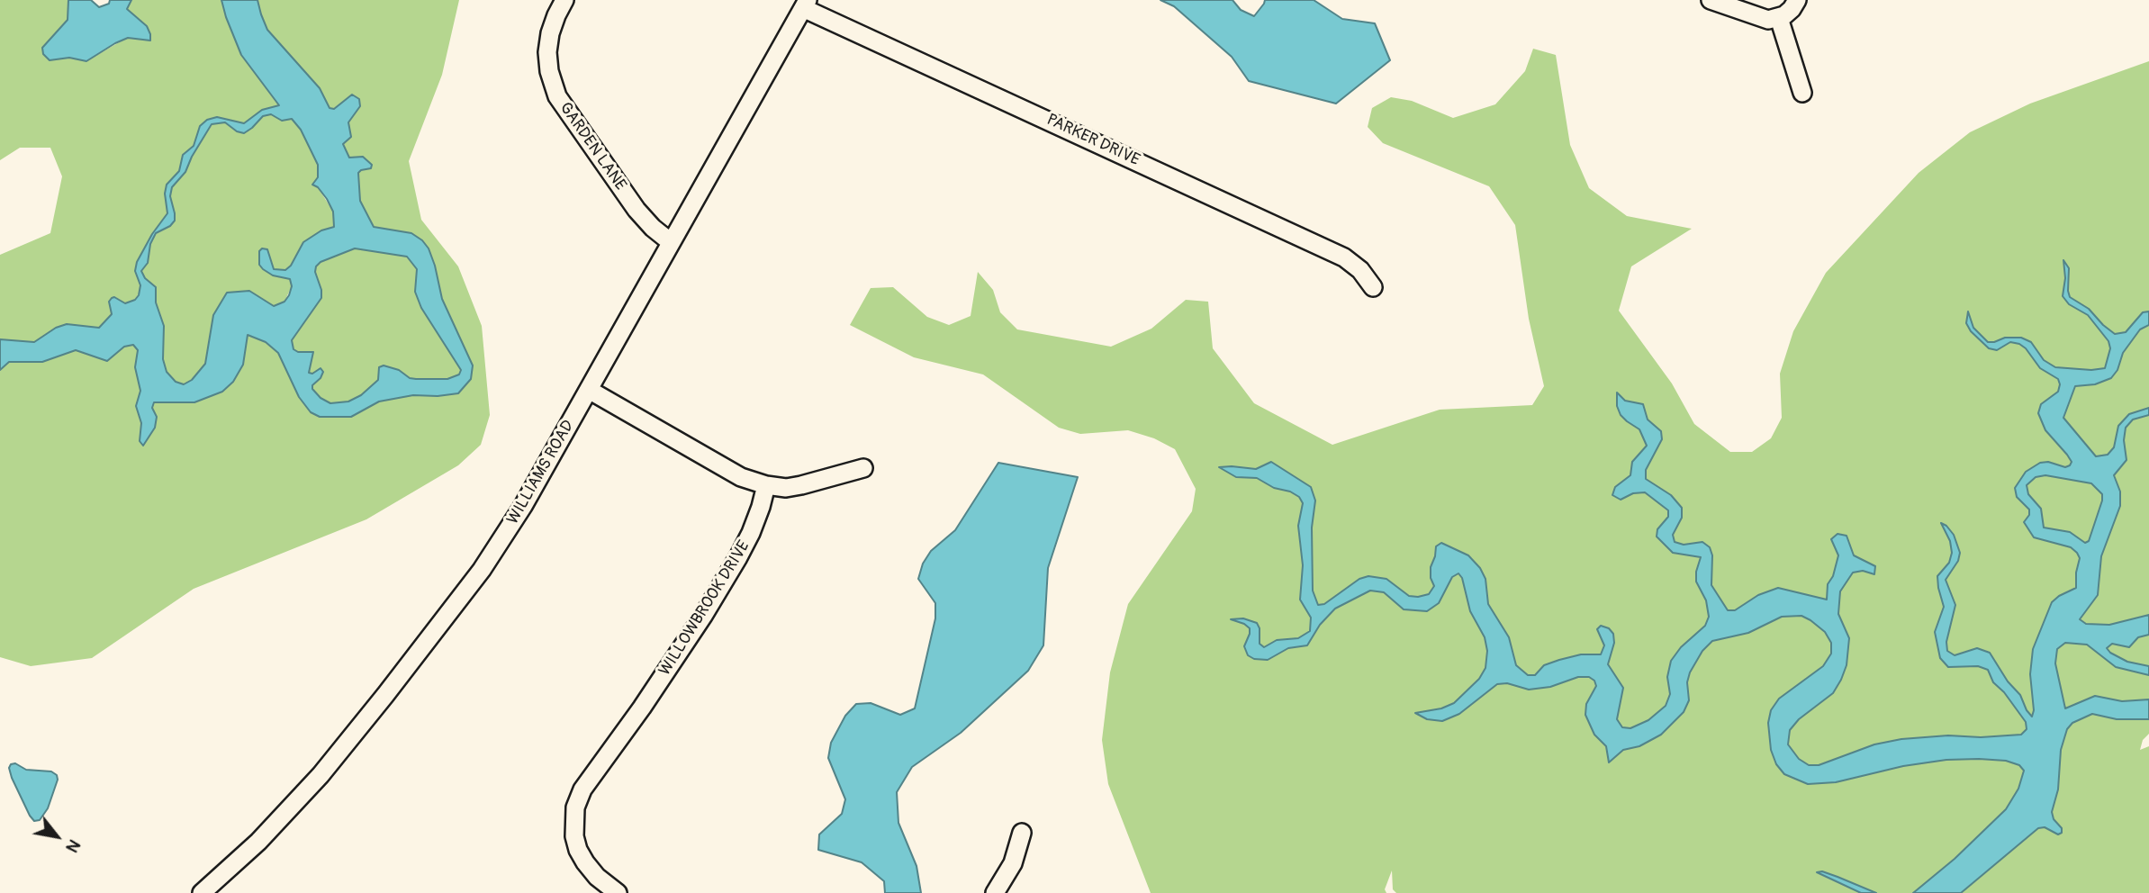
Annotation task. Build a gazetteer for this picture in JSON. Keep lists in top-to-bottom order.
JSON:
{
  "streets": {
    "street": [
      "PARKER DRIVE",
      "GARDEN LANE",
      "WILLIAMS ROAD",
      "WILLOWBROOK DRIVE"
    ]
  },
  "crossings": [
    ["PARKER DRIVE", "WILLIAMS ROAD"],
    ["GARDEN LANE", "WILLIAMS ROAD"]
  ],
  "north": "bottom right"
}
